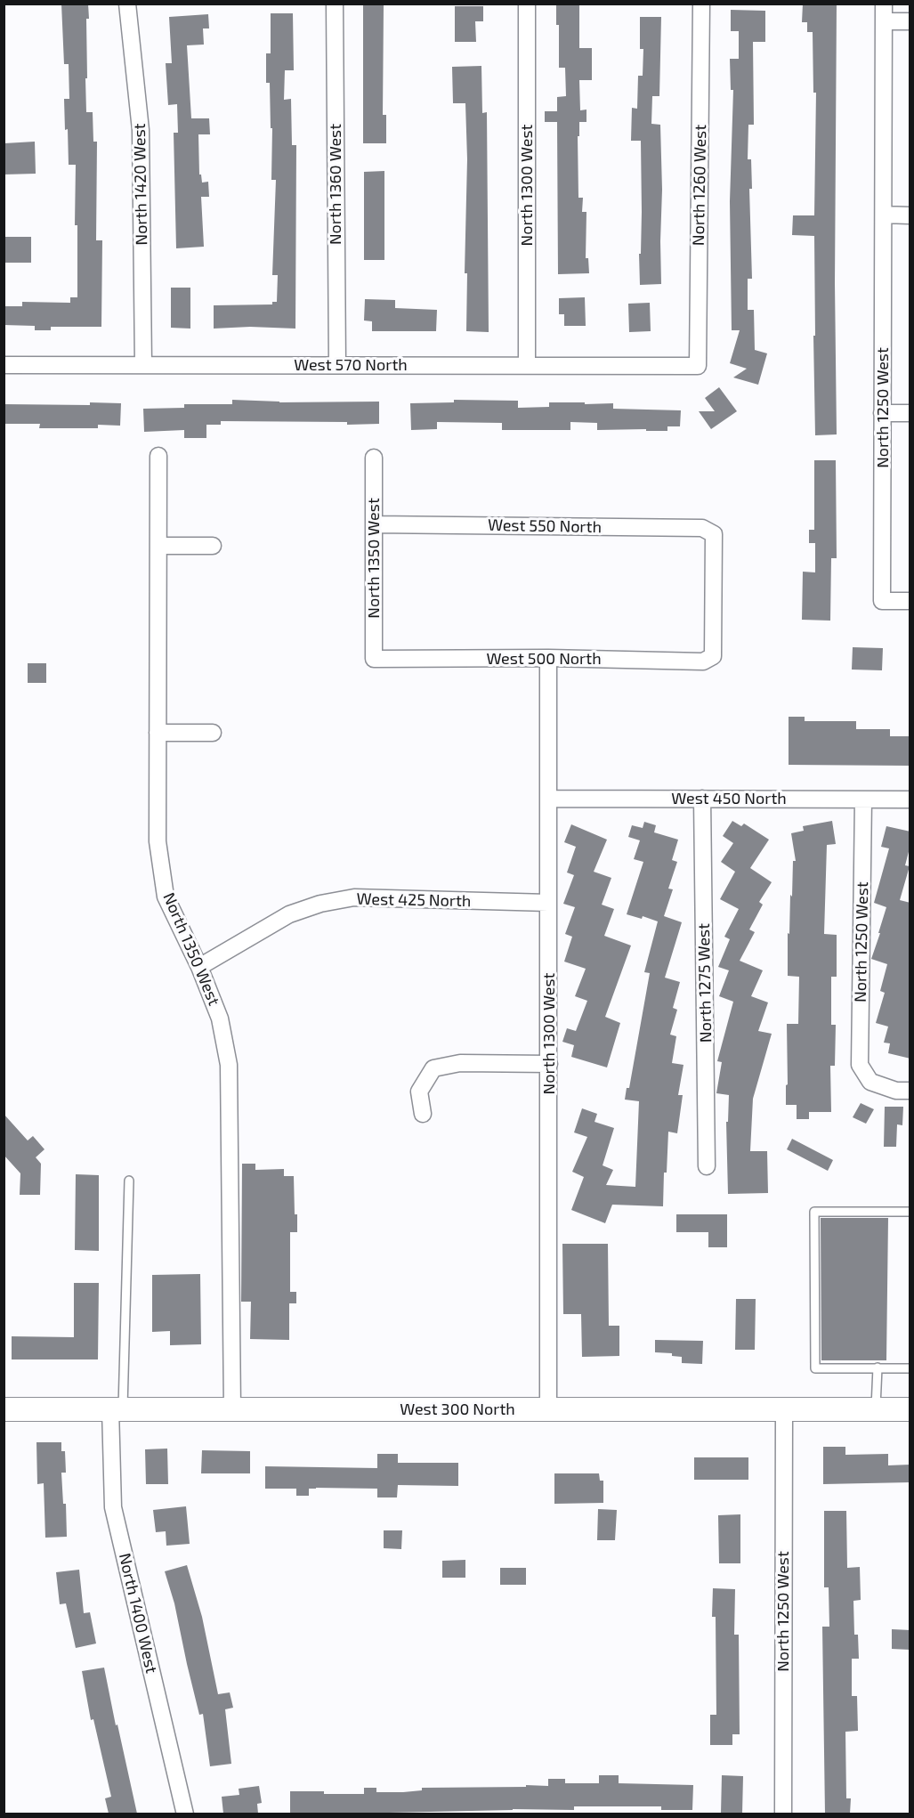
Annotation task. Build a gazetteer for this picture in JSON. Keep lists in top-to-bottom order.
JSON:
{
  "streets": {
    "main road": ["West 300 North"],
    "street": [
      "North 1420 West",
      "North 1360 West",
      "North 1300 West",
      "North 1260 West",
      "West 570 North",
      "North 1250 West",
      "West 550 North",
      "North 1350 West",
      "West 500 North",
      "West 450 North",
      "West 425 North",
      "North 1275 West",
      "North 1400 West"
    ]
  },
  "crossings": [
    ["North 1420 West", "West 570 North"],
    ["North 1360 West", "West 570 North"],
    ["North 1300 West", "West 570 North"],
    ["North 1300 West", "West 500 North"],
    ["North 1300 West", "West 450 North"],
    ["North 1300 West", "West 425 North"],
    ["North 1300 West", "West 300 North"],
    ["North 1260 West", "West 570 North"],
    ["North 1250 West", "West 450 North"],
    ["North 1250 West", "West 300 North"],
    ["West 550 North", "North 1350 West"],
    ["West 550 North", "West 500 North"],
    ["North 1350 West", "West 500 North"],
    ["North 1350 West", "West 425 North"],
    ["North 1350 West", "West 300 North"],
    ["West 450 North", "North 1275 West"],
    ["West 300 North", "North 1400 West"]
  ]
}
